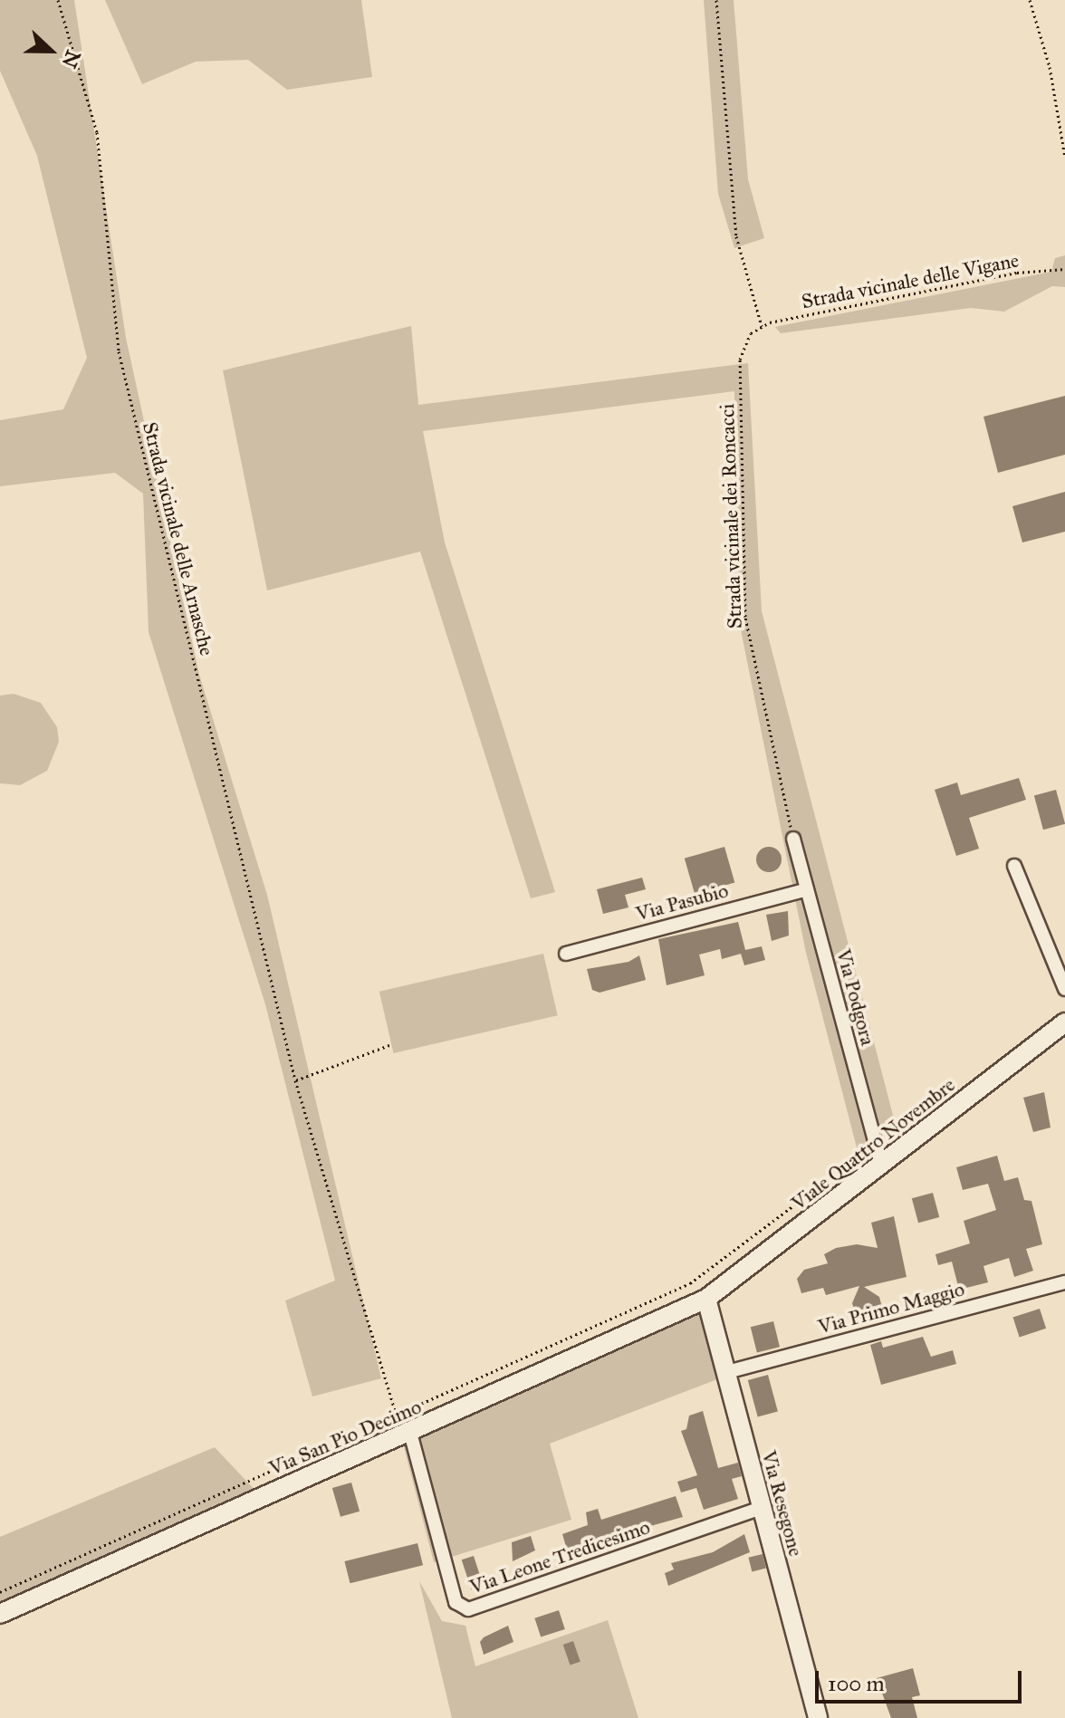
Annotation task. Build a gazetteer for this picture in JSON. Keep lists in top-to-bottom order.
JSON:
{
  "streets": {
    "street": [
      "Via Pasubio",
      "Via Podgora",
      "Viale Quattro Novembre",
      "Via Primo Maggio",
      "Via San Pio Decimo",
      "Via Resegone",
      "Via Leone Tredicesimo"
    ],
    "path": ["Strada vicinale delle Vigane", "Strada vicinale dei Roncacci", "Strada vicinale delle Arnasche"]
  },
  "crossings": [
    ["Strada vicinale delle Vigane", "Strada vicinale dei Roncacci"],
    ["Strada vicinale dei Roncacci", "Via Podgora"],
    ["Via Pasubio", "Via Podgora"],
    ["Via Podgora", "Viale Quattro Novembre"],
    ["Viale Quattro Novembre", "Via San Pio Decimo"],
    ["Viale Quattro Novembre", "Via Resegone"],
    ["Via Primo Maggio", "Via Resegone"],
    ["Via San Pio Decimo", "Via Resegone"],
    ["Via San Pio Decimo", "Via Leone Tredicesimo"],
    ["Via Resegone", "Via Leone Tredicesimo"]
  ],
  "scale_bar": "100 m",
  "north": "right"
}
